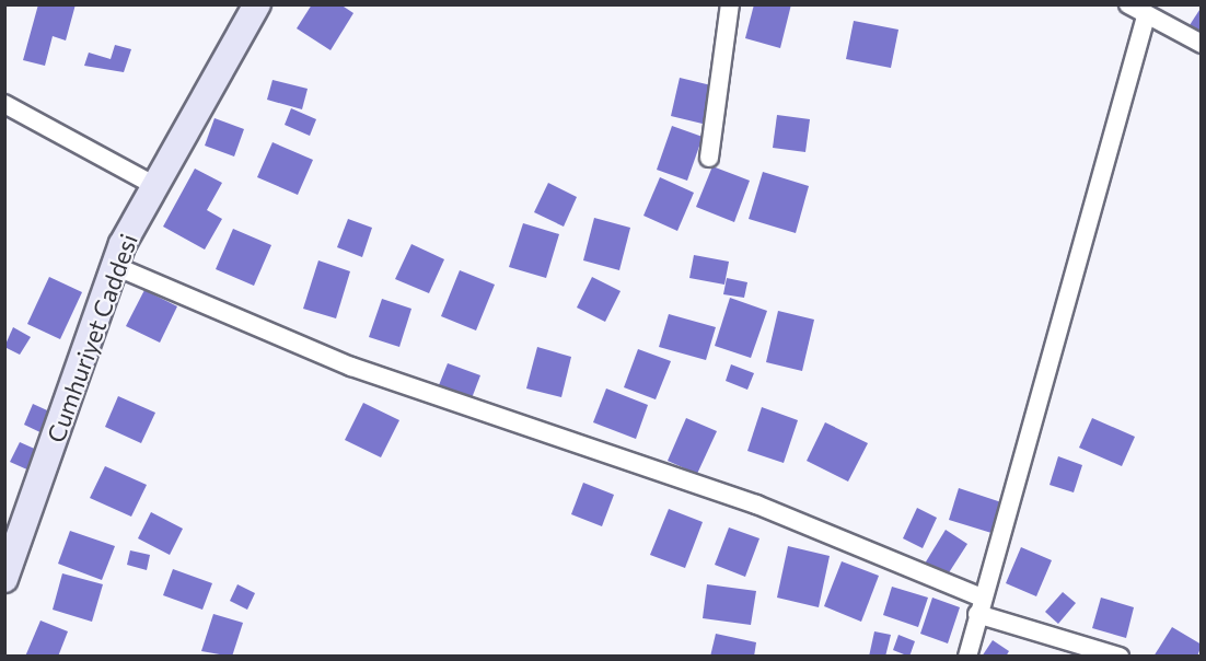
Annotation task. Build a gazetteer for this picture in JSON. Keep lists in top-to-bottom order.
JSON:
{
  "streets": {
    "street": ["Cumhuriyet Caddesi"]
  }
}
